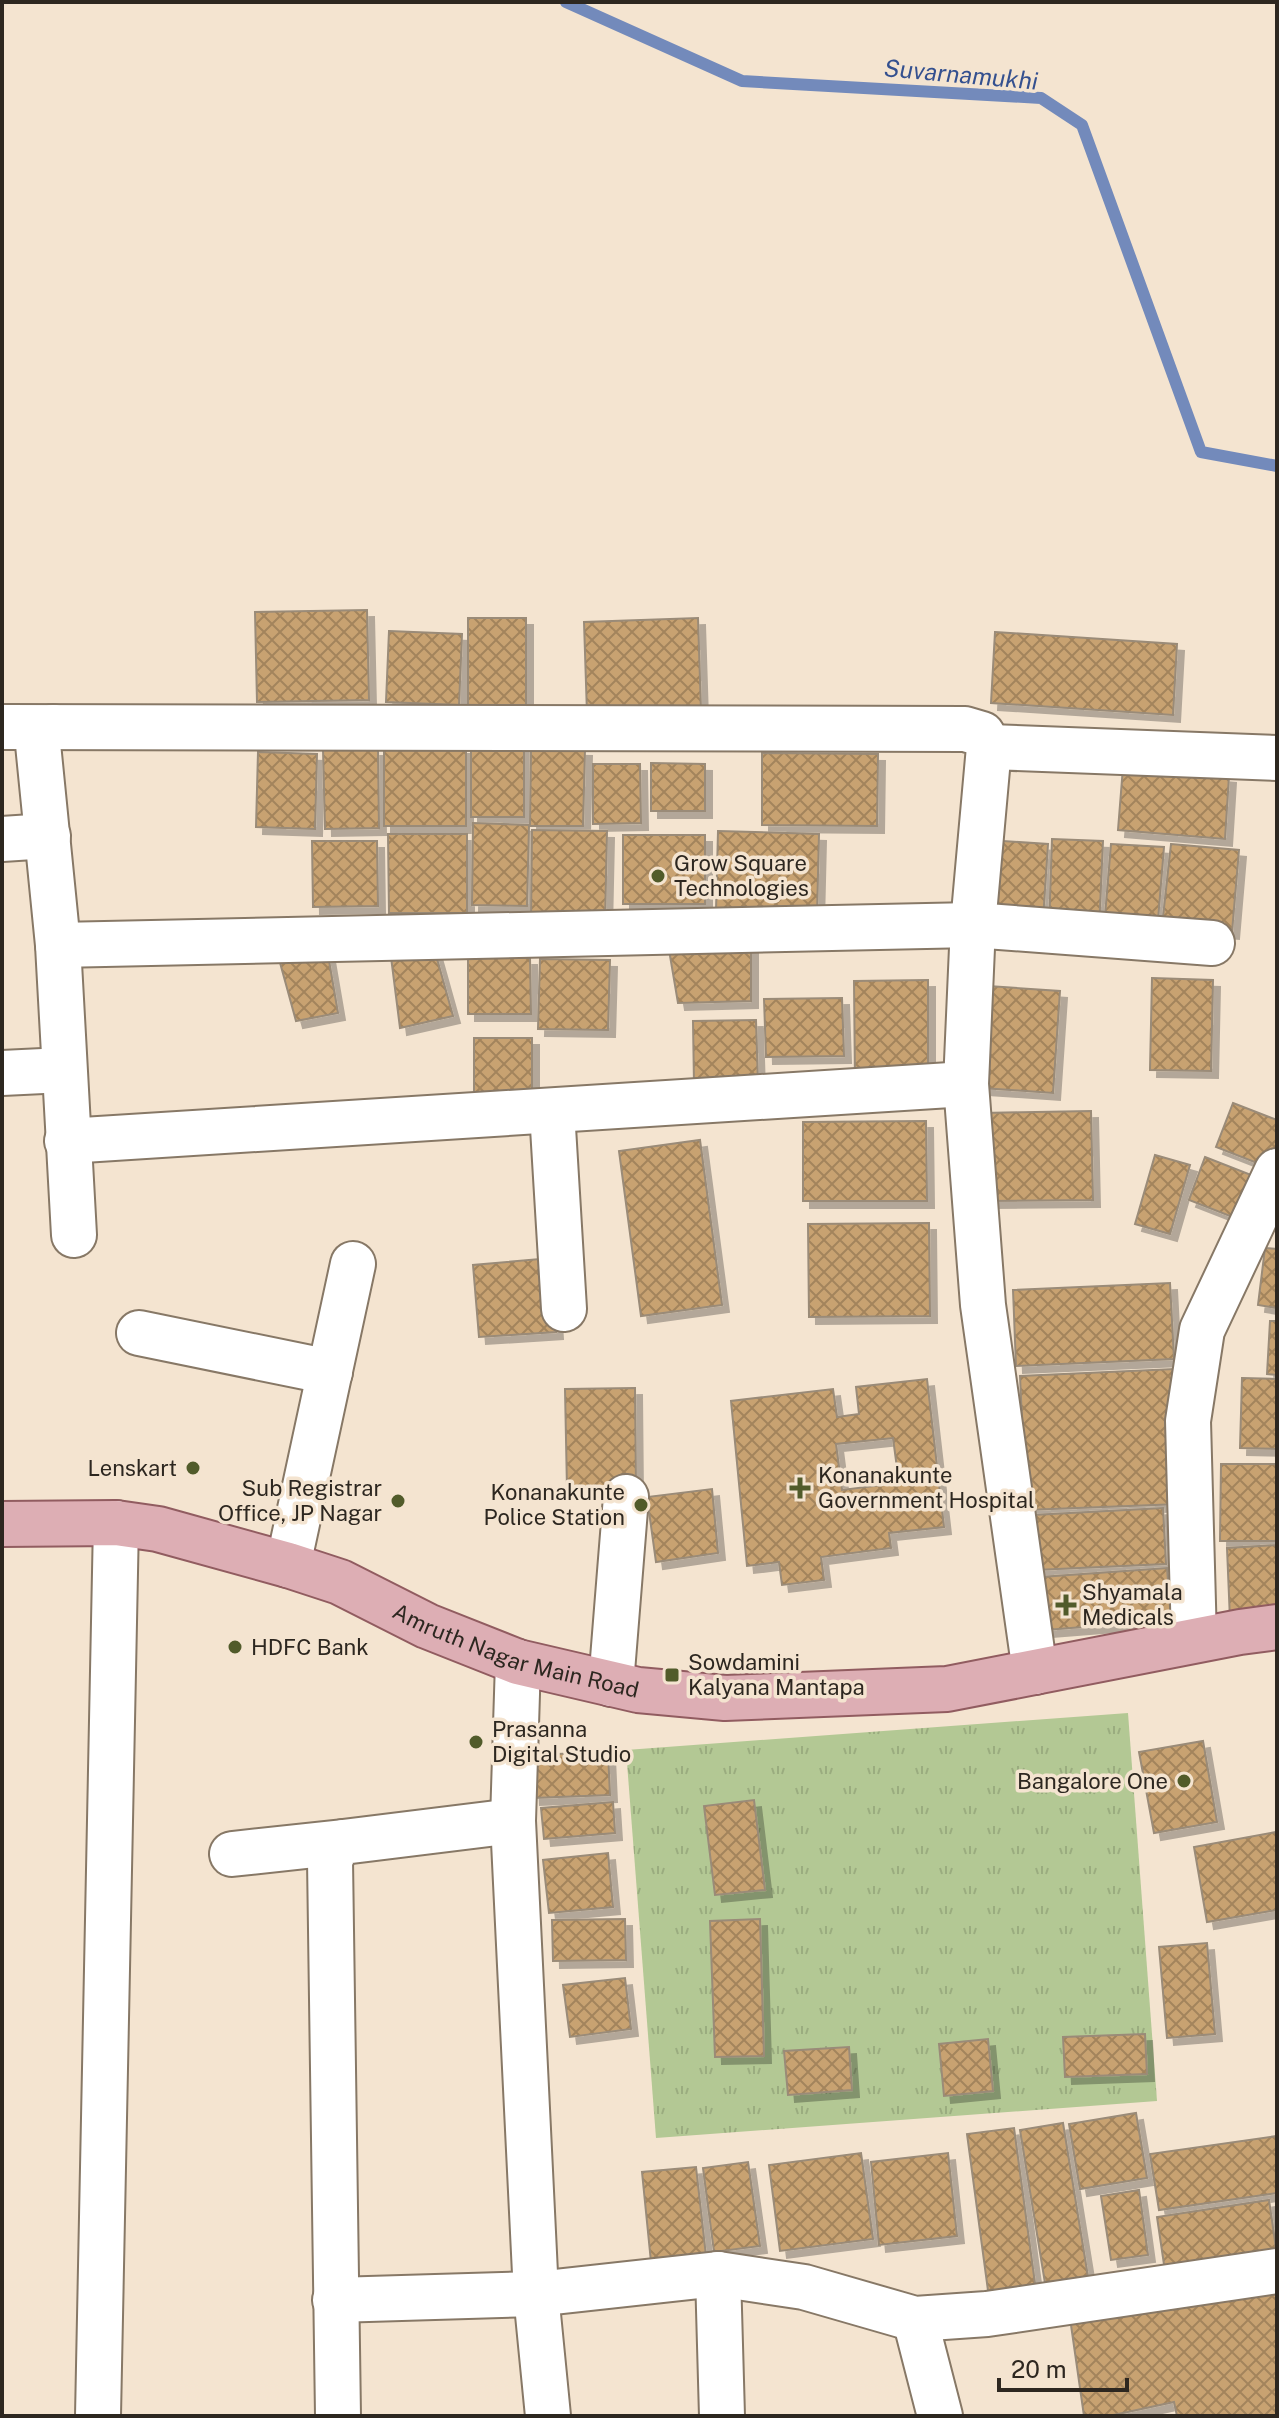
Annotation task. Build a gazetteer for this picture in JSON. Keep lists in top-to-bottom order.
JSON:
{
  "streets": {
    "main road": ["Amruth Nagar Main Road"]
  },
  "water": ["Suvarnamukhi"],
  "places": {
    "other": [
      "Grow Square Technologies",
      "Lenskart",
      "Sub Registrar Office, JP Nagar",
      "Konanakunte Police Station",
      "HDFC Bank",
      "Prasanna Digital Studio",
      "Bangalore One"
    ],
    "health": ["Konanakunte Government Hospital", "Shyamala Medicals"],
    "transit": ["Sowdamini Kalyana Mantapa"]
  },
  "scale_bar": "20 m"
}
